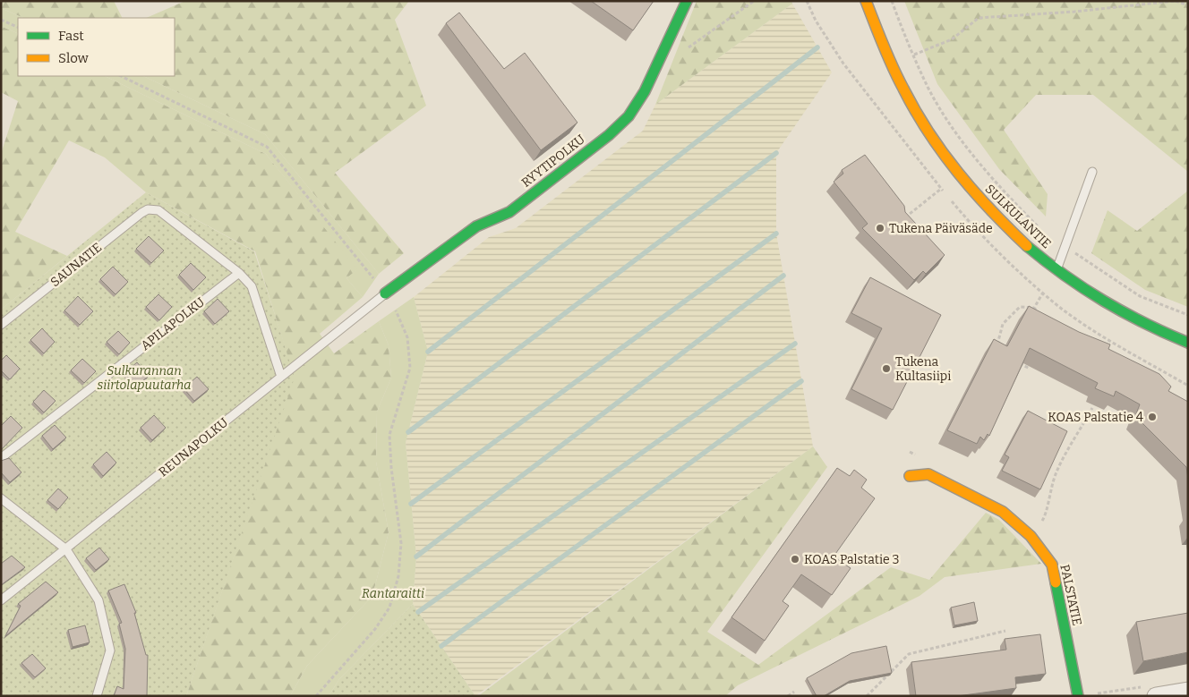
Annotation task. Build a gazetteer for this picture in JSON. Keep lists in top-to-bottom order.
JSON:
{
  "streets": {
    "street": ["RYYTIPOLKU", "SULKULANTIE", "PALSTATIE"],
    "lane": ["SAUNATIE", "APILAPOLKU", "REUNAPOLKU"]
  },
  "crossings": [
    ["RYYTIPOLKU", "REUNAPOLKU"],
    ["SAUNATIE", "APILAPOLKU"]
  ],
  "parks": ["Sulkurannan siirtolapuutarha", "Rantaraitti"],
  "places": [
    "Tukena Päiväsäde",
    "Tukena Kultasiipi",
    "KOAS Palstatie 4",
    "KOAS Palstatie 3"
  ],
  "legend": ["Fast", "Slow"]
}
